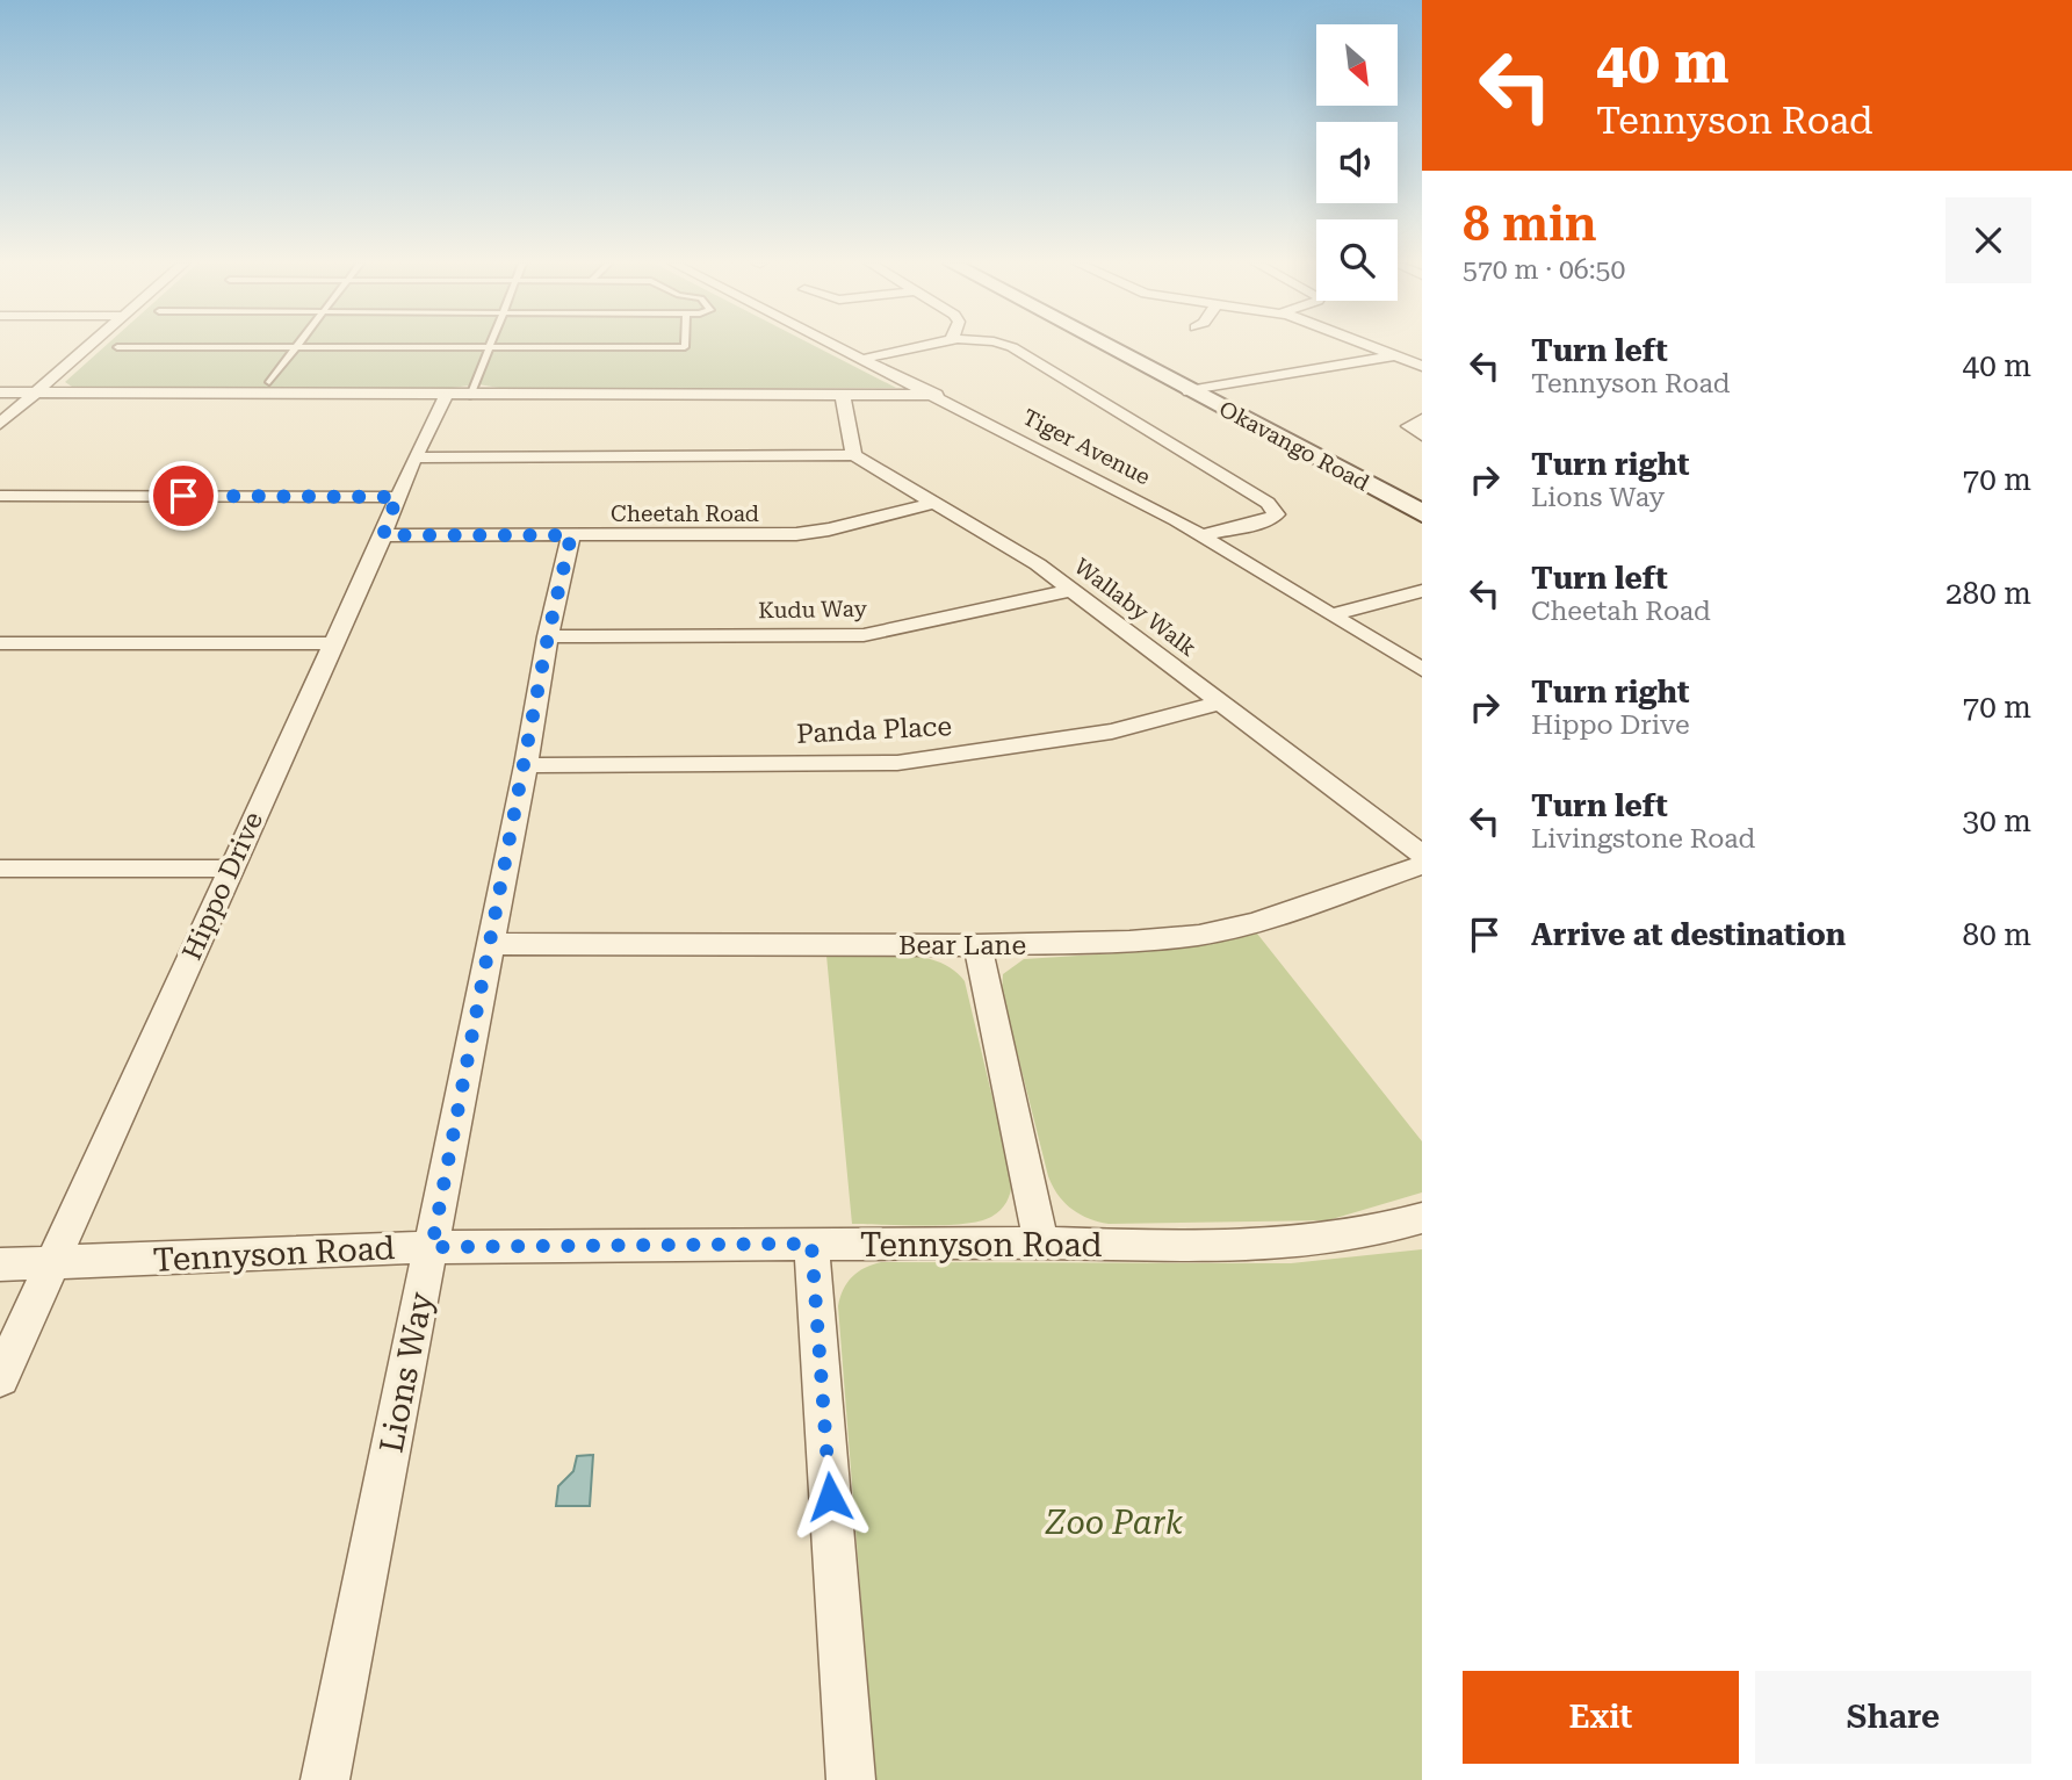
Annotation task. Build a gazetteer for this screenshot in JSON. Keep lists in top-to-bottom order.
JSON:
{
  "streets": {
    "main road": ["Okavango Road"],
    "street": [
      "Tiger Avenue",
      "Cheetah Road",
      "Wallaby Walk",
      "Kudu Way",
      "Panda Place",
      "Hippo Drive",
      "Bear Lane",
      "Tennyson Road",
      "Lions Way"
    ]
  },
  "crossings": [
    ["Cheetah Road", "Wallaby Walk"],
    ["Cheetah Road", "Hippo Drive"],
    ["Cheetah Road", "Lions Way"],
    ["Wallaby Walk", "Kudu Way"],
    ["Wallaby Walk", "Panda Place"],
    ["Kudu Way", "Lions Way"],
    ["Panda Place", "Lions Way"],
    ["Hippo Drive", "Tennyson Road"],
    ["Bear Lane", "Lions Way"],
    ["Tennyson Road", "Lions Way"]
  ],
  "parks": ["Zoo Park"],
  "north": "bottom right",
  "page": {
    "turn": ["40 m", "Tennyson Road"],
    "heading": ["8 min", "570 m · 06:50"],
    "list": [
      {
        "name": "Turn left",
        "note": "Tennyson Road",
        "value": "40 m"
      },
      {
        "name": "Turn right",
        "note": "Lions Way",
        "value": "70 m"
      },
      {
        "name": "Turn left",
        "note": "Cheetah Road",
        "value": "280 m"
      },
      {
        "name": "Turn right",
        "note": "Hippo Drive",
        "value": "70 m"
      },
      {
        "name": "Turn left",
        "note": "Livingstone Road",
        "value": "30 m"
      },
      {
        "name": "Arrive at destination",
        "value": "80 m"
      }
    ],
    "buttons": ["Exit", "Share"]
  }
}
